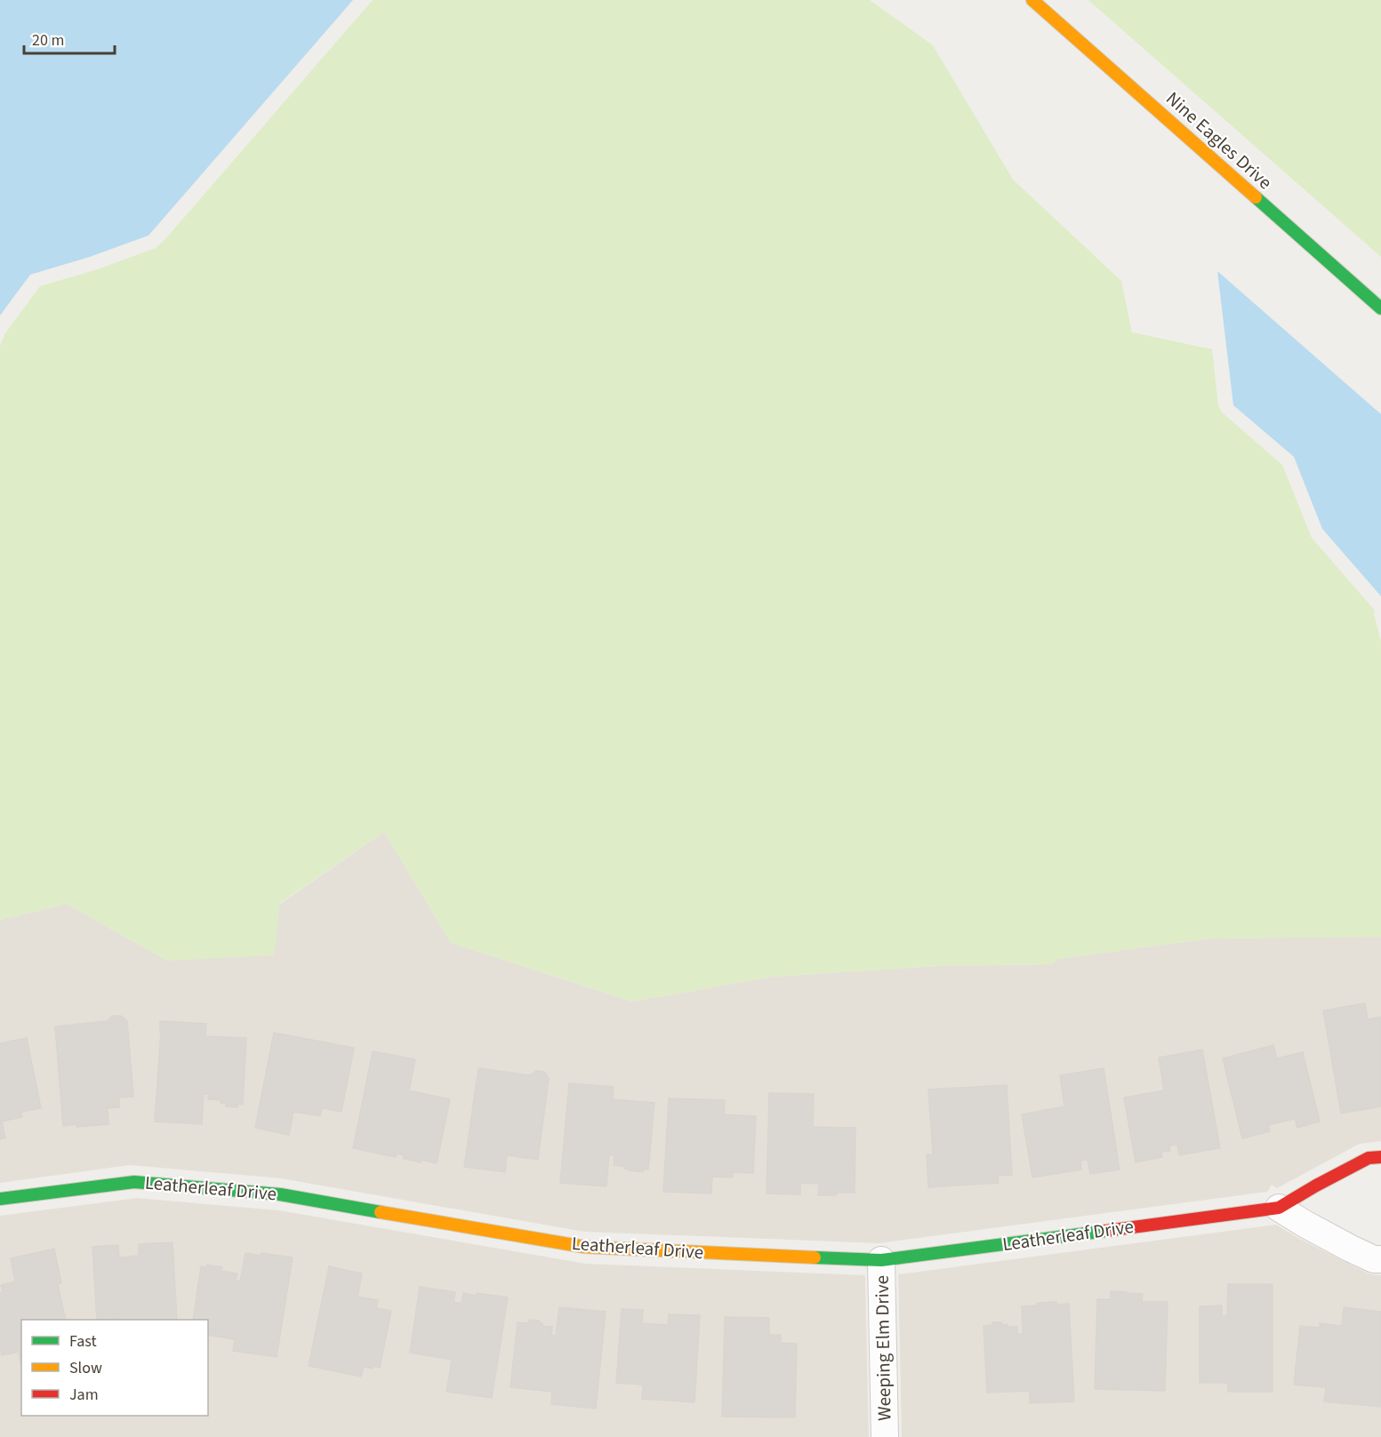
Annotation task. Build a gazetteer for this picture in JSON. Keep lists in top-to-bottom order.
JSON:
{
  "streets": {
    "street": ["Nine Eagles Drive", "Leatherleaf Drive", "Weeping Elm Drive"]
  },
  "crossings": [
    ["Leatherleaf Drive", "Weeping Elm Drive"]
  ],
  "legend": ["Fast", "Slow", "Jam"],
  "scale_bar": "20 m"
}
